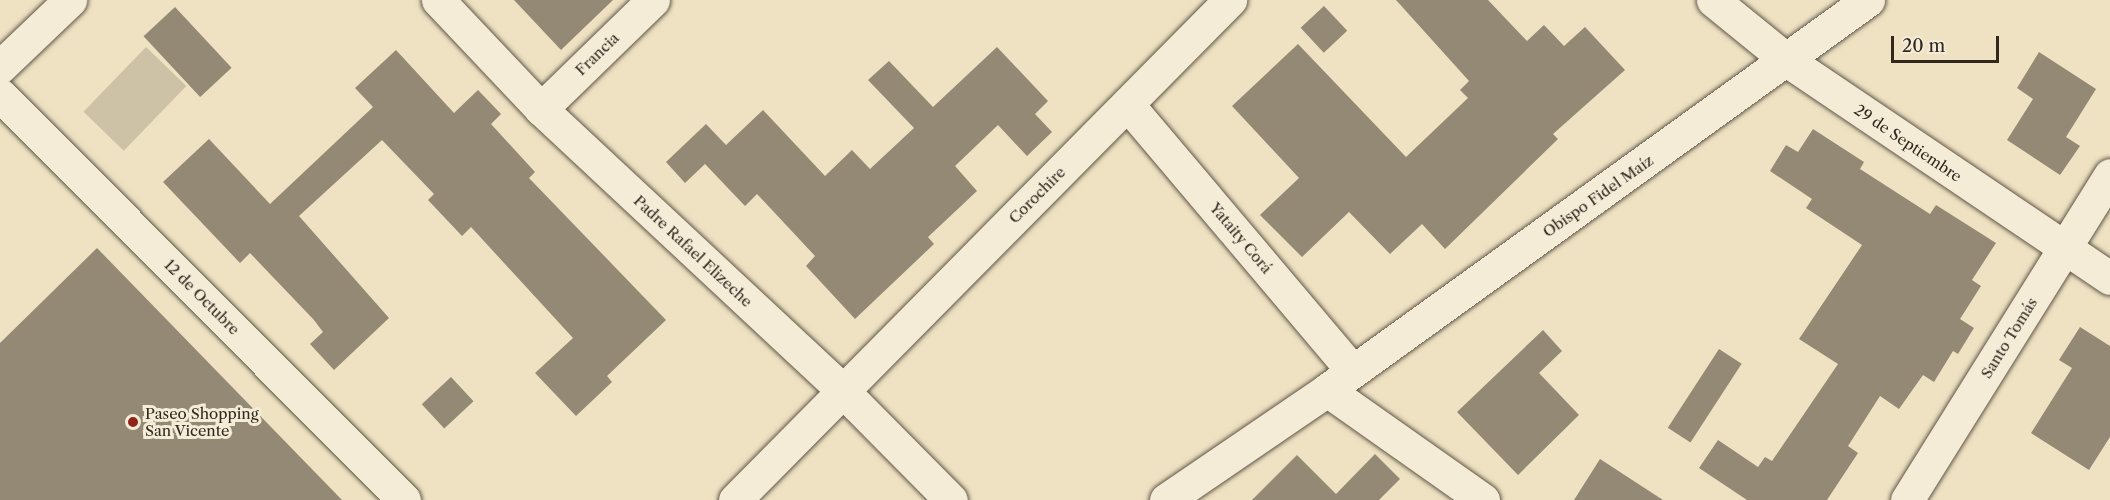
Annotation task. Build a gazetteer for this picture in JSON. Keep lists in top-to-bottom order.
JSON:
{
  "streets": {
    "street": [
      "Francia",
      "29 de Septiembre",
      "Corochire",
      "Obispo Fidel Maíz",
      "Yataity Corá",
      "Padre Rafael Elizeche",
      "12 de Octubre",
      "Santo Tomás"
    ]
  },
  "crossings": [
    ["Francia", "Padre Rafael Elizeche"],
    ["29 de Septiembre", "Obispo Fidel Maíz"],
    ["29 de Septiembre", "Santo Tomás"],
    ["Corochire", "Yataity Corá"],
    ["Corochire", "Padre Rafael Elizeche"],
    ["Obispo Fidel Maíz", "Yataity Corá"]
  ],
  "places": ["Paseo Shopping San Vicente"],
  "scale_bar": "20 m"
}
